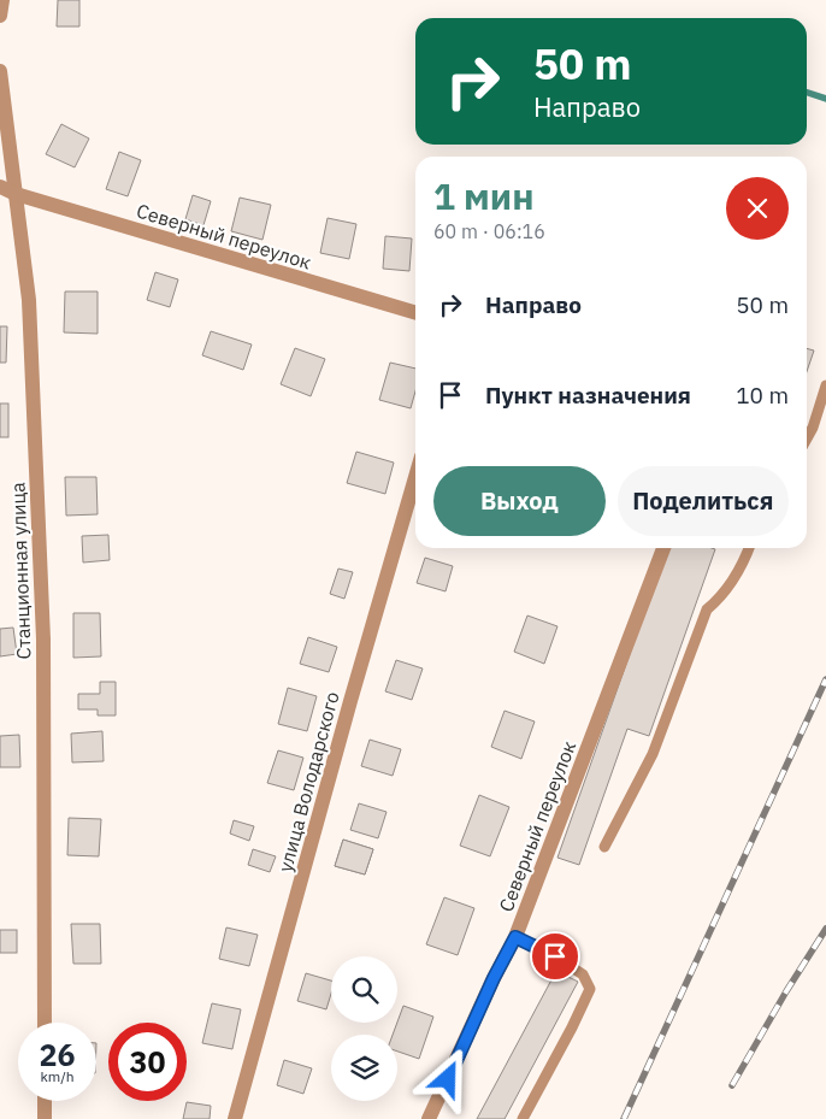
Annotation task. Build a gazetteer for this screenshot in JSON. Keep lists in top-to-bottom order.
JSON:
{
  "streets": {
    "street": ["Северный переулок", "Станционная улица", "улица Володарского"]
  },
  "crossings": [
    ["Северный переулок", "Станционная улица"]
  ],
  "page": {
    "turn": ["50 m", "Направо"],
    "heading": ["1 мин", "60 m · 06:16"],
    "list": [
      {
        "name": "Направо",
        "value": "50 m"
      },
      {
        "name": "Пункт назначения",
        "value": "10 m"
      }
    ],
    "buttons": ["Выход", "Поделиться"],
    "speed": "26 km/h",
    "limit": "30"
  }
}
